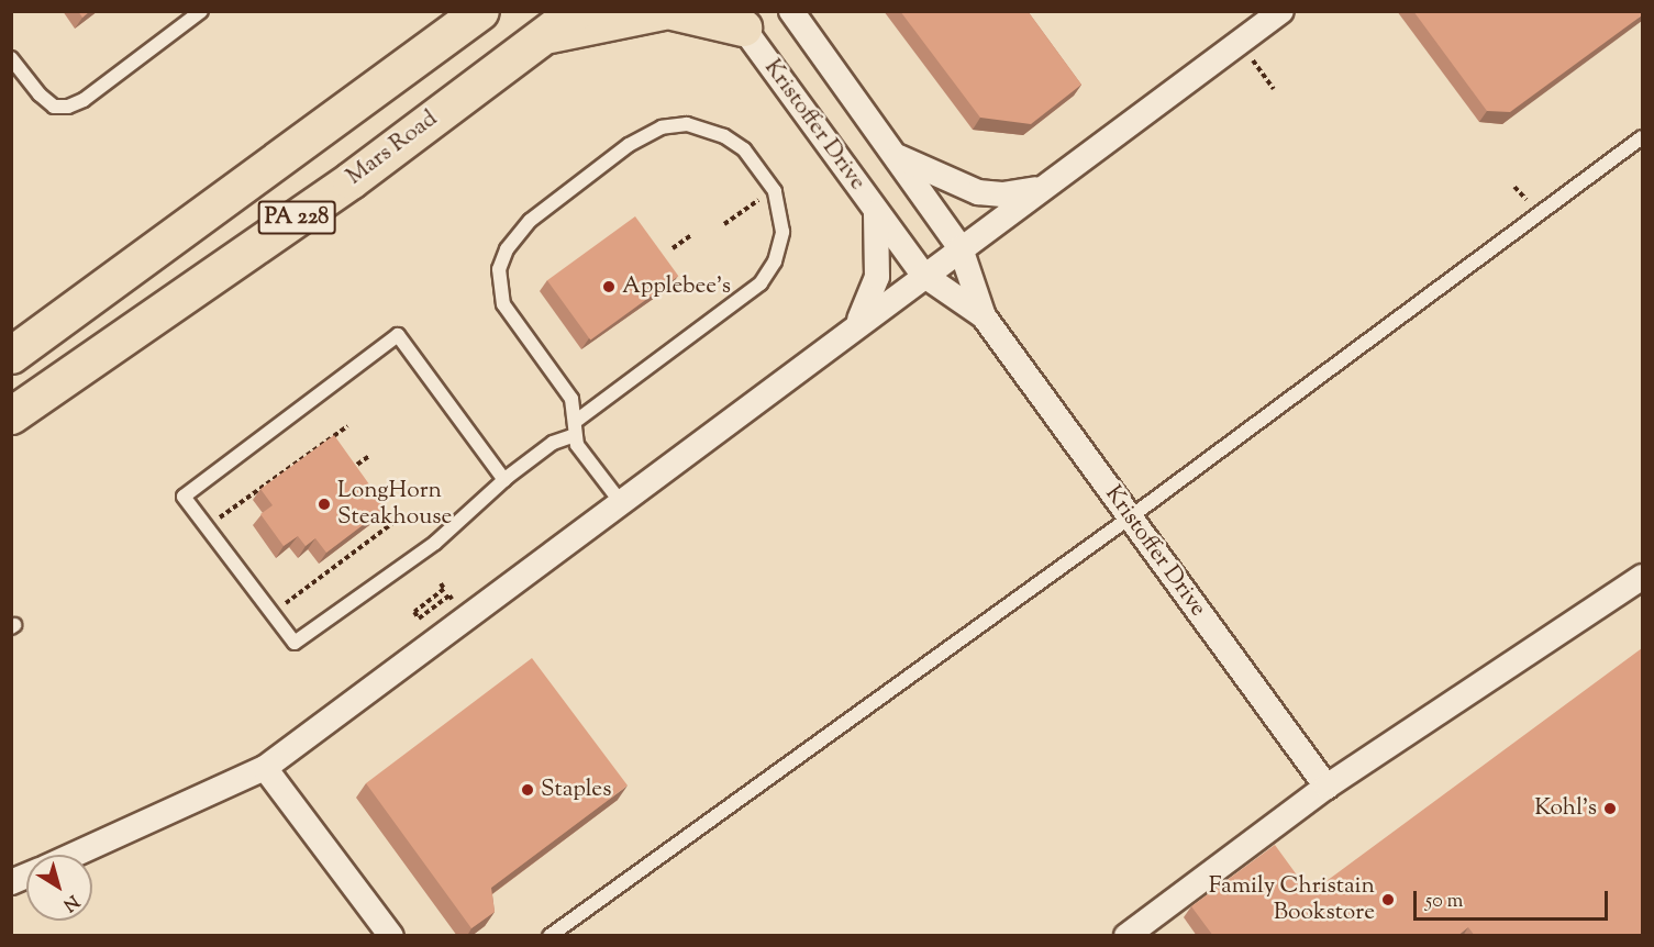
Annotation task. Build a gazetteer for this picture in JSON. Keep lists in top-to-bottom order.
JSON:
{
  "streets": {
    "main road": ["Mars Road", "PA 228"],
    "street": ["Kristoffer Drive"]
  },
  "places": [
    "Applebee's",
    "LongHorn Steakhouse",
    "Staples",
    "Kohl's",
    "Family Christain Bookstore"
  ],
  "scale_bar": "50 m",
  "north": "bottom right"
}
